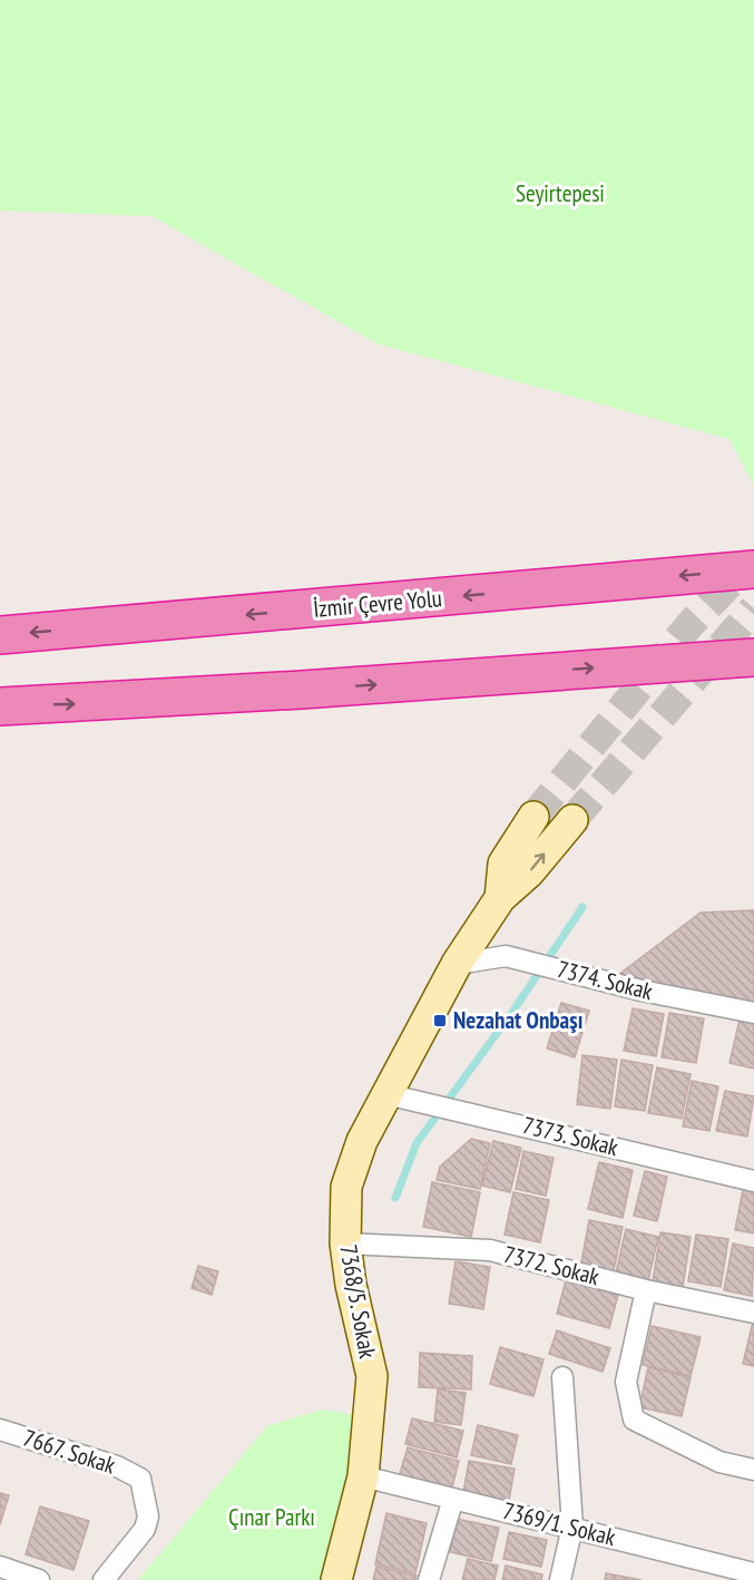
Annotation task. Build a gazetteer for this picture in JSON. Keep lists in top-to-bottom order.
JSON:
{
  "streets": {
    "highway": ["İzmir Çevre Yolu"],
    "street": [
      "7374. Sokak",
      "7373. Sokak",
      "7372. Sokak",
      "7368/5. Sokak",
      "7667. Sokak",
      "7369/1. Sokak"
    ]
  },
  "crossings": [
    ["7374. Sokak", "7368/5. Sokak"],
    ["7373. Sokak", "7368/5. Sokak"],
    ["7372. Sokak", "7368/5. Sokak"],
    ["7368/5. Sokak", "7369/1. Sokak"]
  ],
  "parks": ["Seyirtepesi", "Çınar Parkı"],
  "places": {
    "transit": ["Nezahat Onbaşı"]
  }
}
